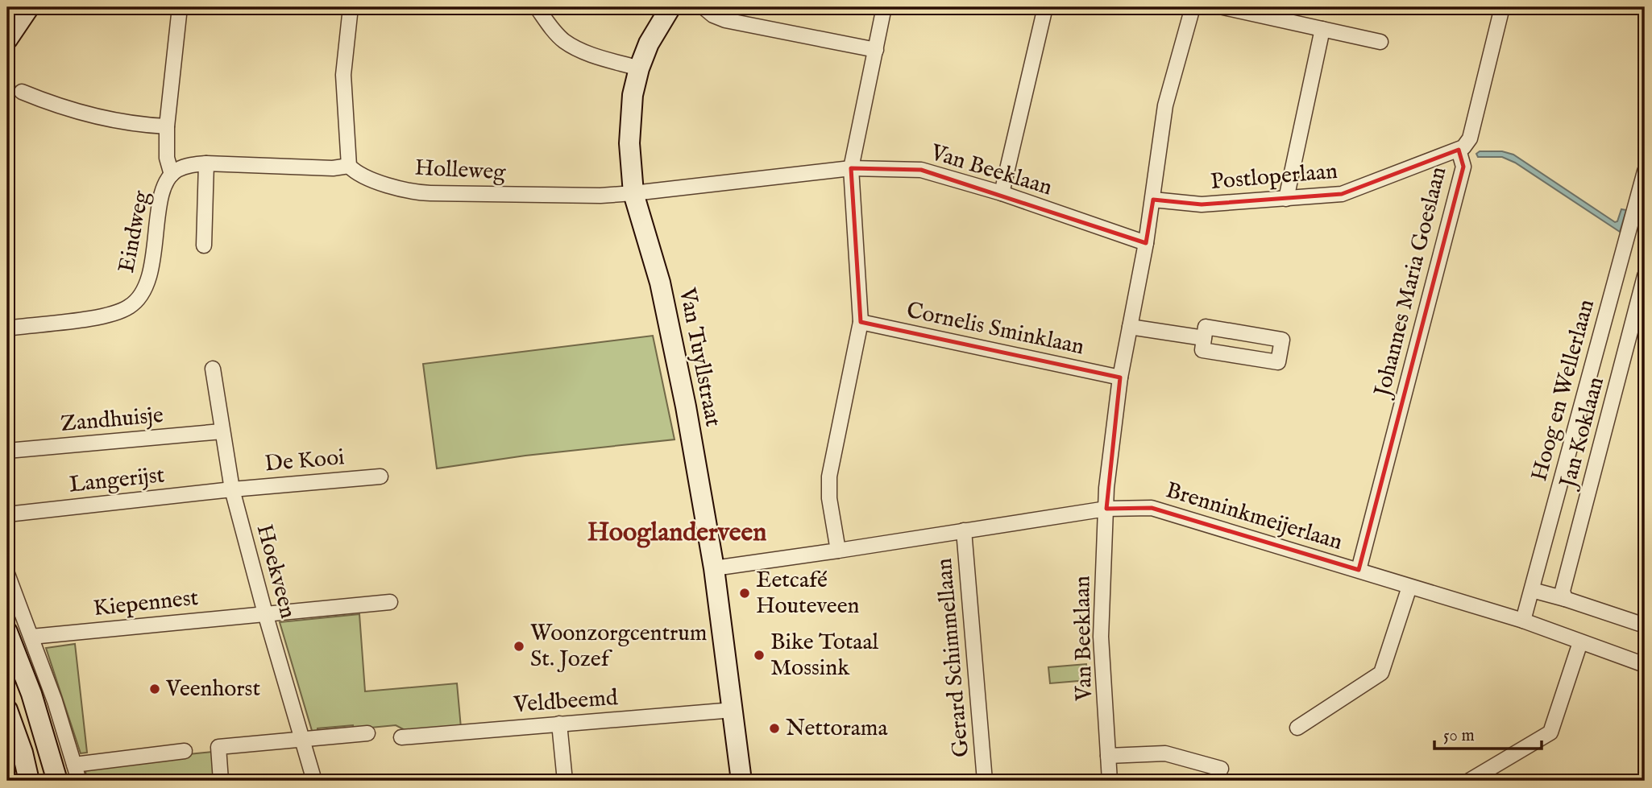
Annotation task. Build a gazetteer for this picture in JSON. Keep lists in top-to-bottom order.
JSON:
{
  "streets": {
    "street": [
      "Holleweg",
      "Van Beeklaan",
      "Postloperlaan",
      "Eindweg",
      "Johannes Maria Goeslaan",
      "Cornelis Sminklaan",
      "Van Tuyllstraat",
      "Hoog en Wellerlaan",
      "Zandhuisje",
      "Jan Koklaan",
      "De Kooi",
      "Langerijst",
      "Brenninkmeijerlaan",
      "Hoekveen",
      "Kiepennest",
      "Gerard Schimmellaan",
      "Veldbeemd"
    ]
  },
  "crossings": [
    ["Holleweg", "Van Beeklaan"],
    ["Holleweg", "Eindweg"],
    ["Holleweg", "Van Tuyllstraat"],
    ["Van Beeklaan", "Cornelis Sminklaan"],
    ["Van Beeklaan", "Van Tuyllstraat"],
    ["Van Beeklaan", "Brenninkmeijerlaan"],
    ["Postloperlaan", "Johannes Maria Goeslaan"],
    ["Johannes Maria Goeslaan", "Brenninkmeijerlaan"],
    ["Van Tuyllstraat", "Brenninkmeijerlaan"],
    ["Van Tuyllstraat", "Veldbeemd"],
    ["Hoog en Wellerlaan", "Brenninkmeijerlaan"],
    ["Zandhuisje", "Hoekveen"],
    ["De Kooi", "Langerijst"],
    ["De Kooi", "Hoekveen"],
    ["Langerijst", "Hoekveen"],
    ["Brenninkmeijerlaan", "Gerard Schimmellaan"],
    ["Hoekveen", "Kiepennest"]
  ],
  "districts": ["Hooglanderveen"],
  "places": [
    "Eetcafé Houteveen",
    "Woonzorgcentrum St. Jozef",
    "Bike Totaal Mossink",
    "Veenhorst",
    "Nettorama"
  ],
  "scale_bar": "50 m"
}
